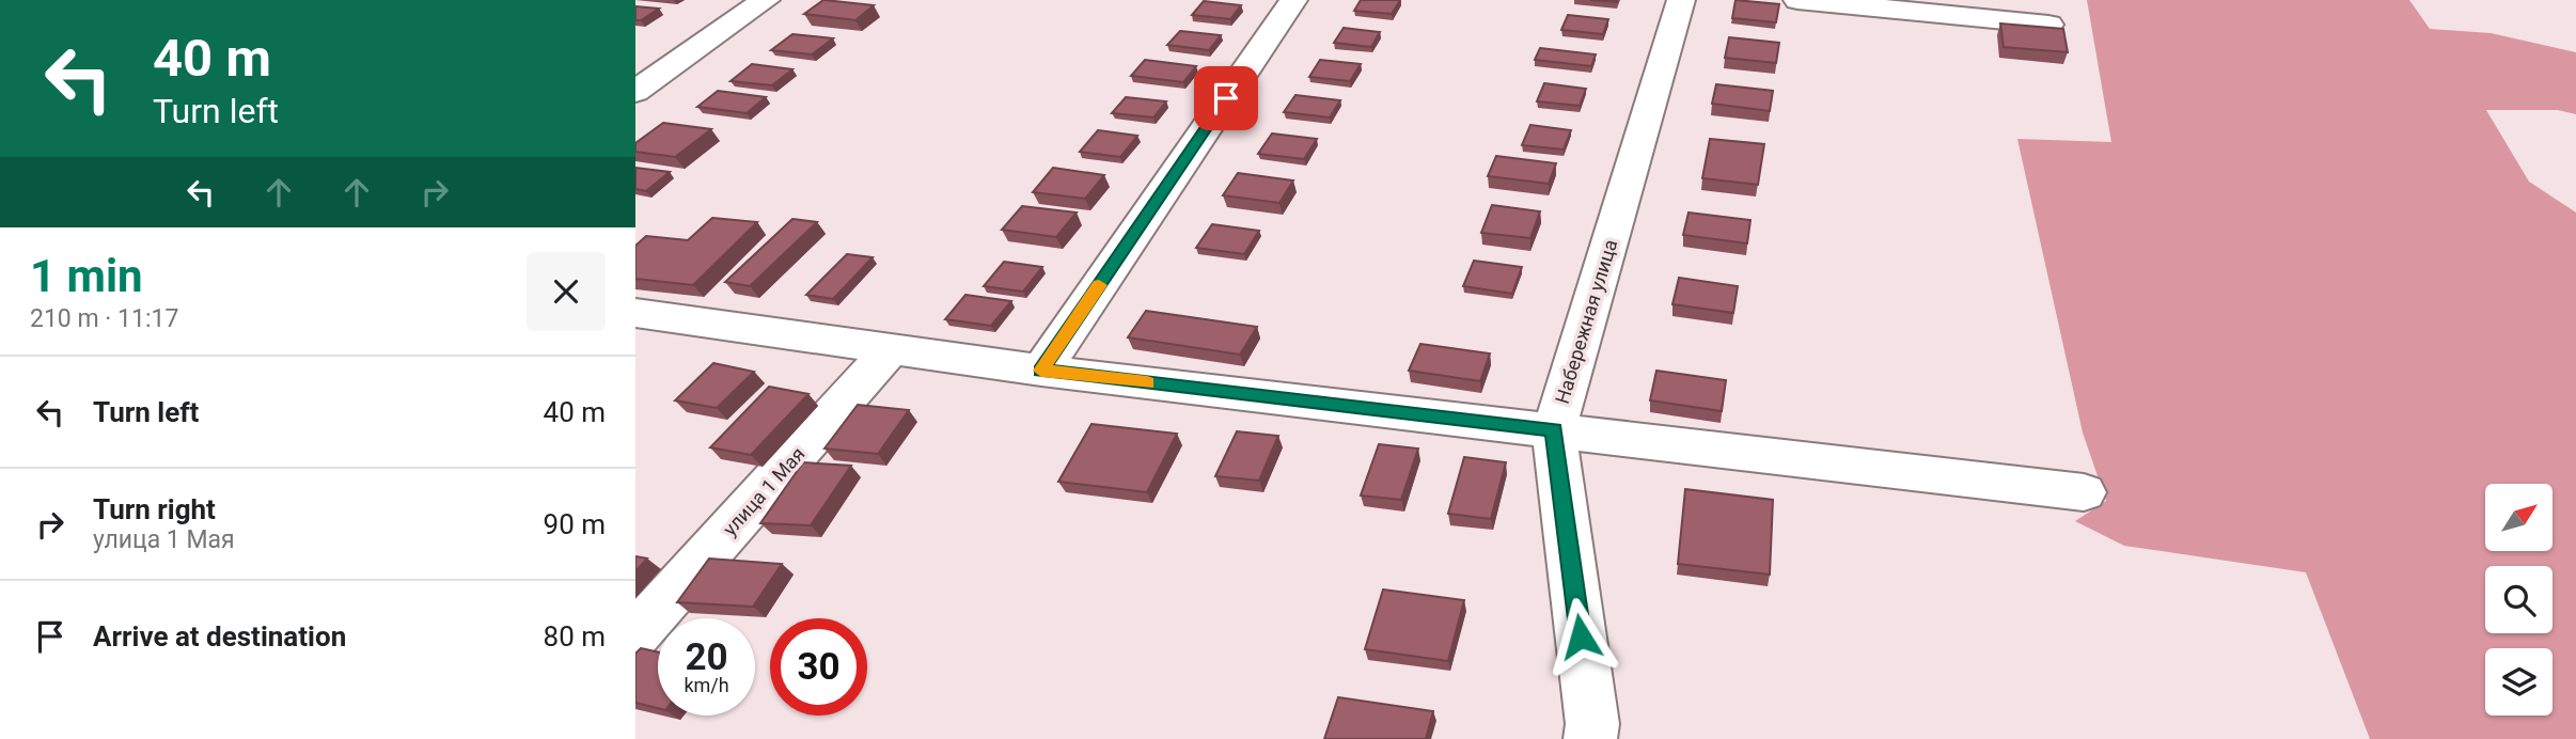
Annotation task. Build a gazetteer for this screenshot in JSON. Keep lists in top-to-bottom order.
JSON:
{
  "streets": {
    "street": ["Набережная улица", "улица 1 Мая"]
  },
  "north": "top right",
  "page": {
    "turn": ["40 m", "Turn left"],
    "heading": ["1 min", "210 m · 11:17"],
    "list": [
      {
        "name": "Turn left",
        "value": "40 m"
      },
      {
        "name": "Turn right",
        "note": "улица 1 Мая",
        "value": "90 m"
      },
      {
        "name": "Arrive at destination",
        "value": "80 m"
      }
    ],
    "speed": "20 km/h",
    "limit": "30"
  }
}
